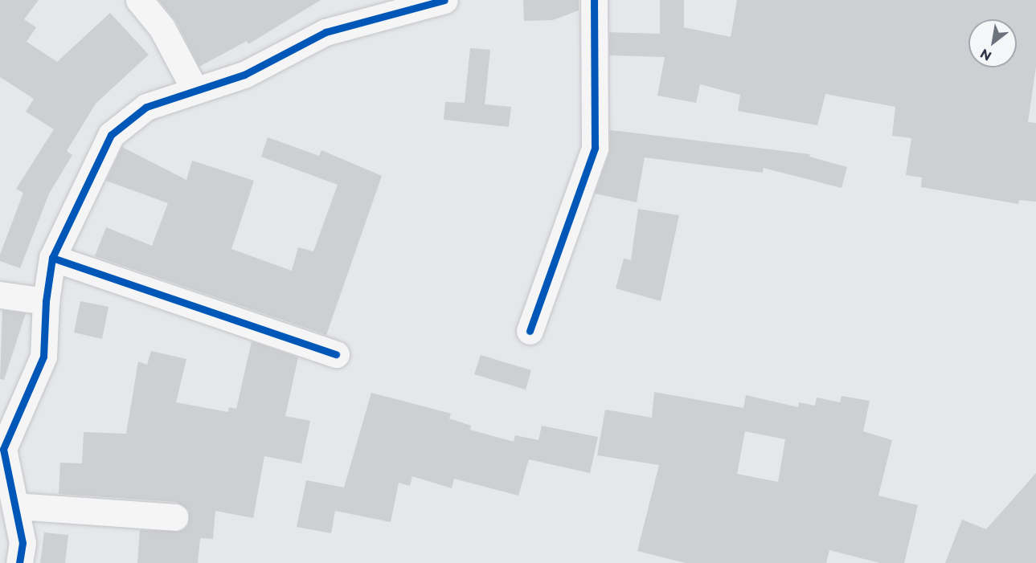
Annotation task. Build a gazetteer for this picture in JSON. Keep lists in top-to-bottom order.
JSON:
{
  "north": "bottom left"
}
